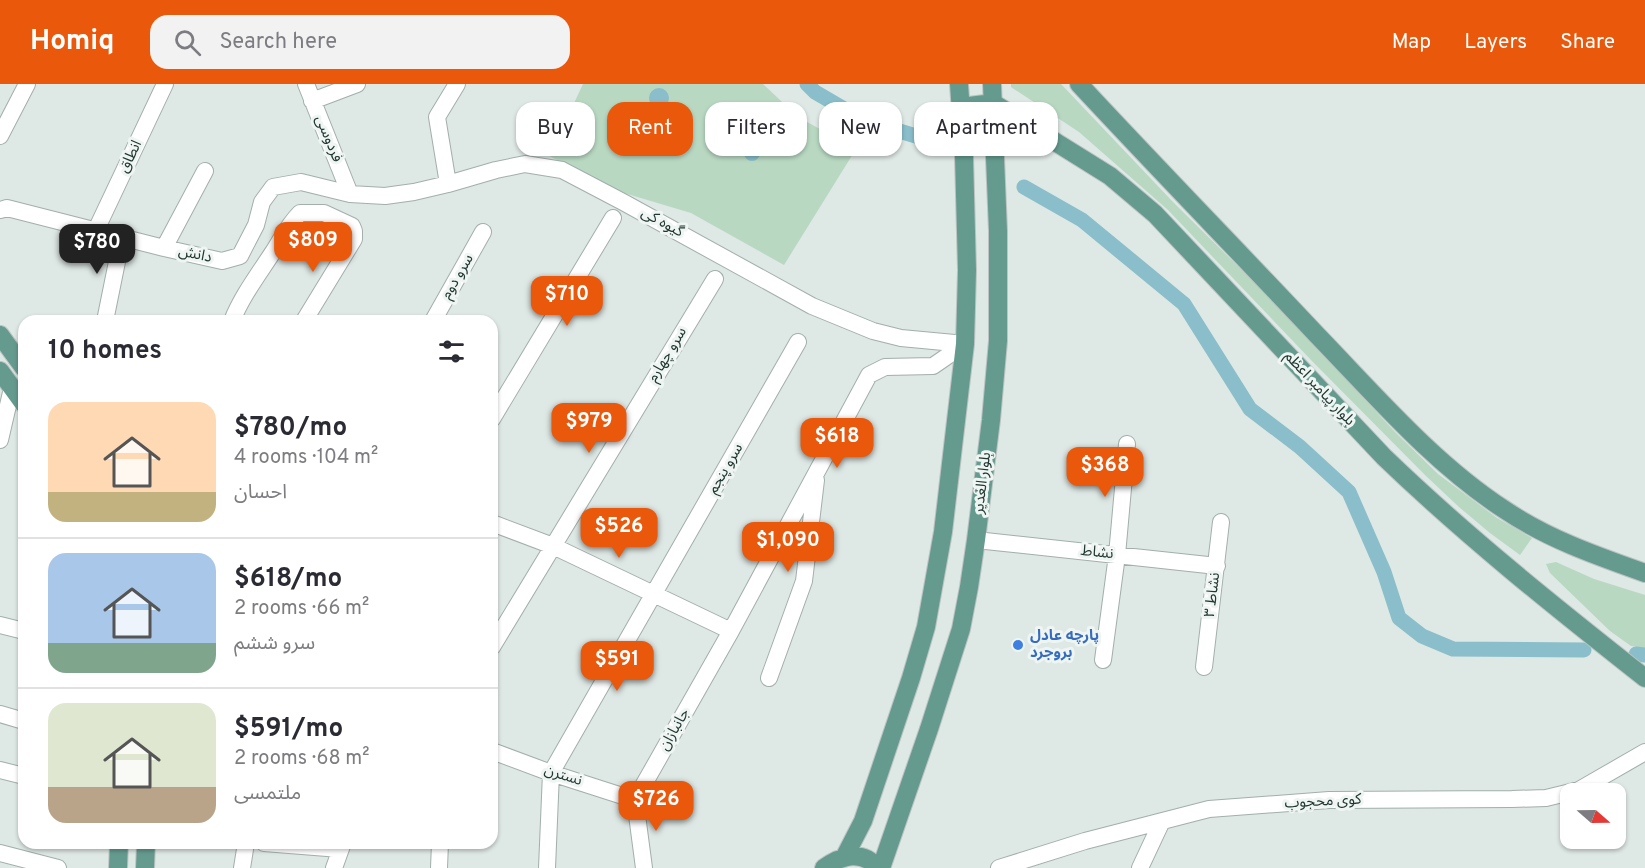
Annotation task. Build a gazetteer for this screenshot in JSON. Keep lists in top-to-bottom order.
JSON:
{
  "streets": {
    "main road": ["بلوار پیامبر اعظم", "بلوار الغدیر"],
    "street": [
      "فردوسی",
      "انطاق",
      "گیوه کی",
      "دانش",
      "سرو دوم",
      "سرو چهارم",
      "سرو پنجم",
      "نشاط",
      "نشاط ۳",
      "جانبازان",
      "نسترن",
      "کوی محجوب"
    ]
  },
  "crossings": [
    ["فردوسی", "گیوه کی"],
    ["انطاق", "دانش"],
    ["گیوه کی", "جانبازان"],
    ["سرو پنجم", "نسترن"],
    ["بلوار الغدیر", "نشاط"],
    ["نشاط", "نشاط ۳"],
    ["جانبازان", "نسترن"]
  ],
  "places": ["پارچه عادل بروجرد"],
  "north": "right",
  "page": {
    "header": "Homiq",
    "search": "Search here",
    "nav": ["Map", "Layers", "Share"],
    "chip": [
      "Buy",
      "Rent",
      "Filters",
      "New",
      "Apartment"
    ],
    "price": [
      "$809",
      "$780",
      "$710",
      "$979",
      "$618",
      "$368",
      "$526",
      "$1,090",
      "$591",
      "$726"
    ],
    "heading": "10 homes",
    "list": [
      {
        "name": "$780/mo",
        "note": "4 rooms · 104 m² · احسان"
      },
      {
        "name": "$618/mo",
        "note": "2 rooms · 66 m² · سرو ششم"
      },
      {
        "name": "$591/mo",
        "note": "2 rooms · 68 m² · ملتمسی"
      }
    ]
  }
}
